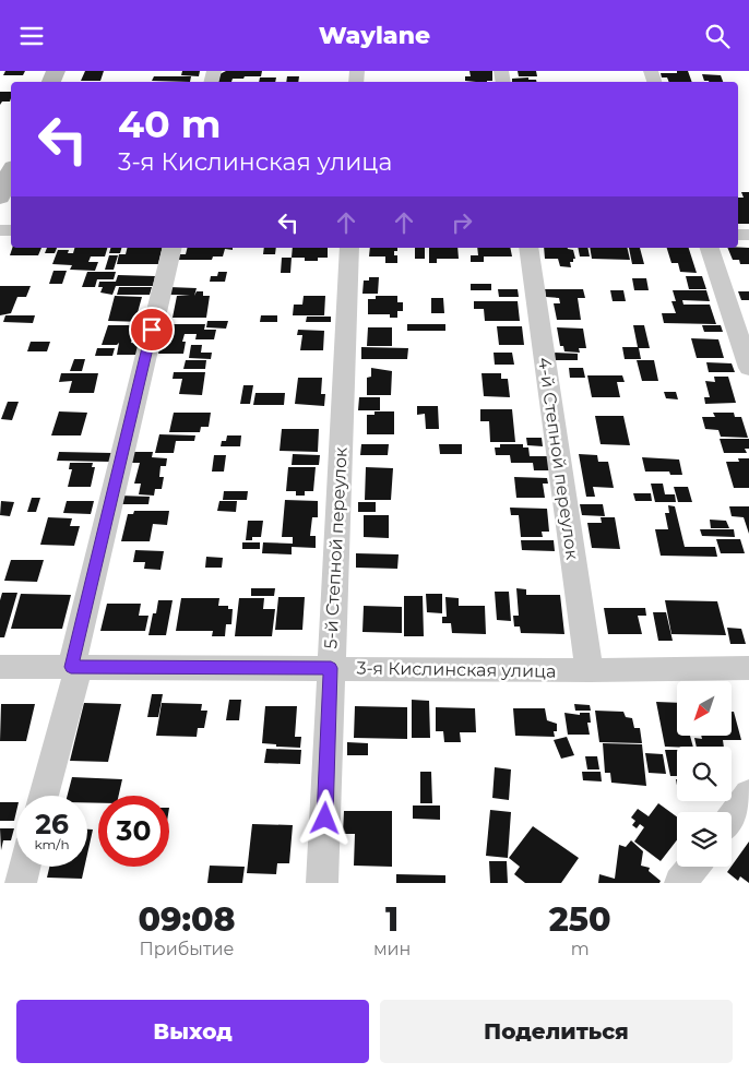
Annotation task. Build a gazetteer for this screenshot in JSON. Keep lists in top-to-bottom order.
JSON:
{
  "streets": {
    "street": ["4-й Степной переулок", "5-й Степной переулок", "3-я Кислинская улица"]
  },
  "crossings": [
    ["4-й Степной переулок", "3-я Кислинская улица"],
    ["5-й Степной переулок", "3-я Кислинская улица"]
  ],
  "north": "bottom left",
  "page": {
    "header": "Waylane",
    "turn": ["40 m", "3-я Кислинская улица"],
    "speed": "26 km/h",
    "limit": "30",
    "eta": [
      "09:08",
      "Прибытие",
      "1",
      "мин",
      "250",
      "m"
    ],
    "buttons": ["Выход", "Поделиться"]
  }
}
